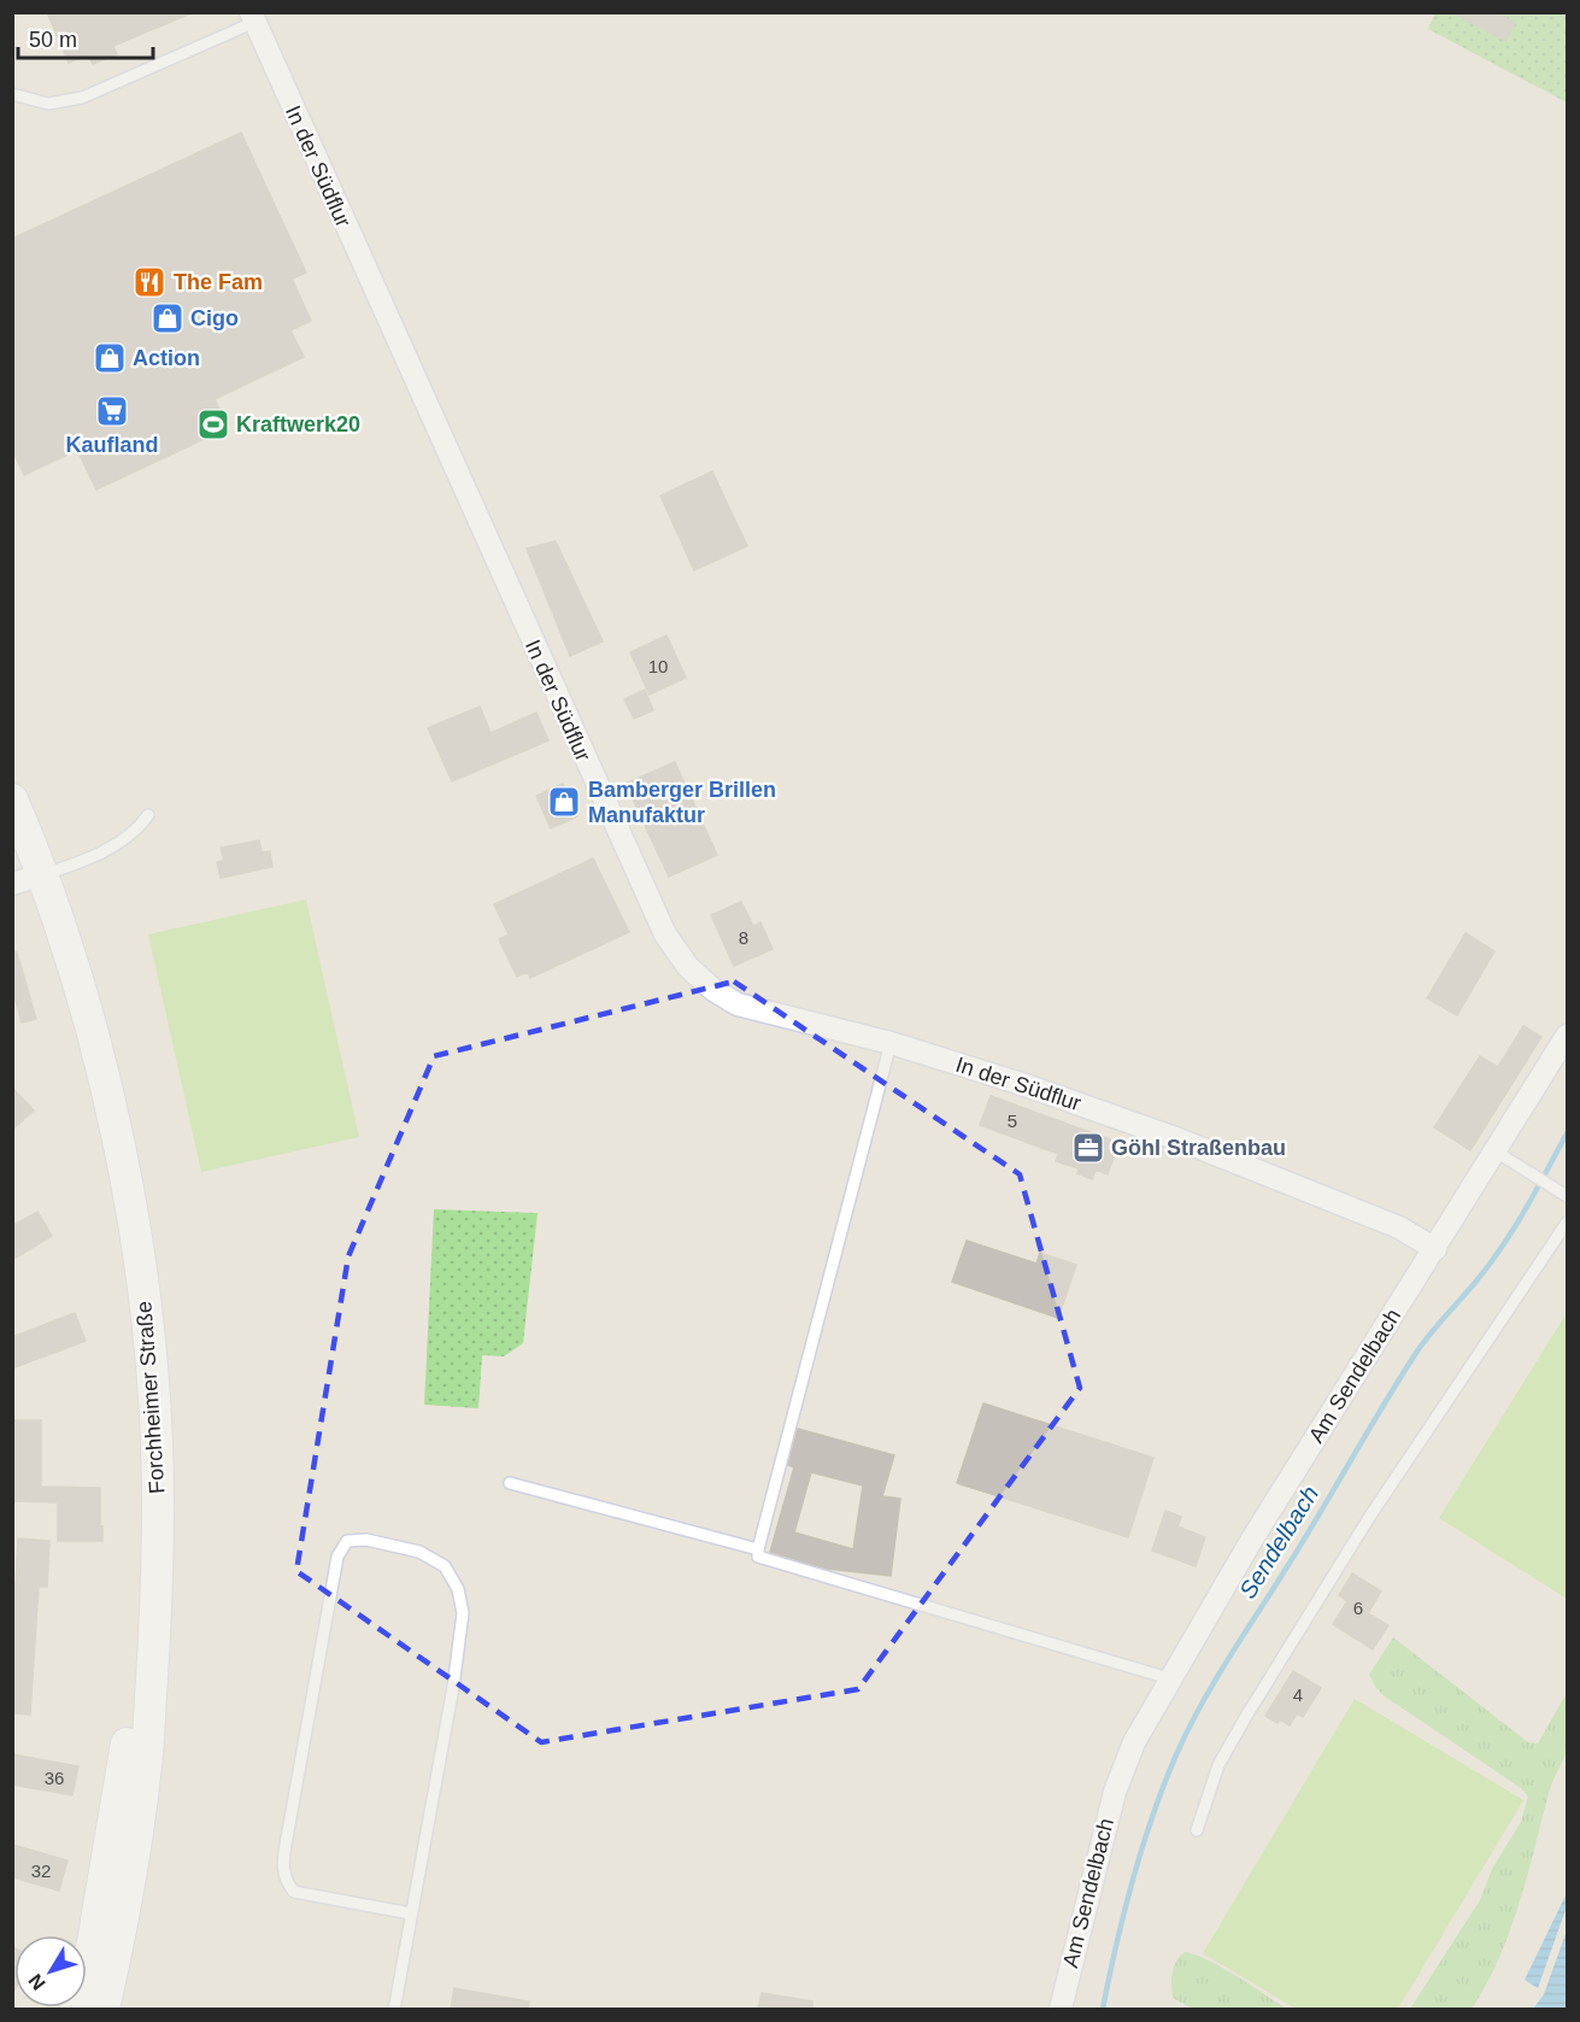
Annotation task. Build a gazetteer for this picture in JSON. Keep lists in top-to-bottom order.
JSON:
{
  "streets": {
    "street": ["In der Südflur", "Am Sendelbach", "Forchheimer Straße"]
  },
  "crossings": [
    ["In der Südflur", "Am Sendelbach"]
  ],
  "water": ["Sendelbach"],
  "places": {
    "restaurant": ["The Fam"],
    "shop": ["Cigo", "Action", "Bamberger Brillen Manufaktur"],
    "supermarket": ["Kaufland"],
    "sports": ["Kraftwerk20"],
    "office": ["Göhl Straßenbau"]
  },
  "house_numbers": [
    "10",
    "8",
    "5",
    "6",
    "4",
    "36",
    "32"
  ],
  "scale_bar": "50 m",
  "north": "bottom left"
}
